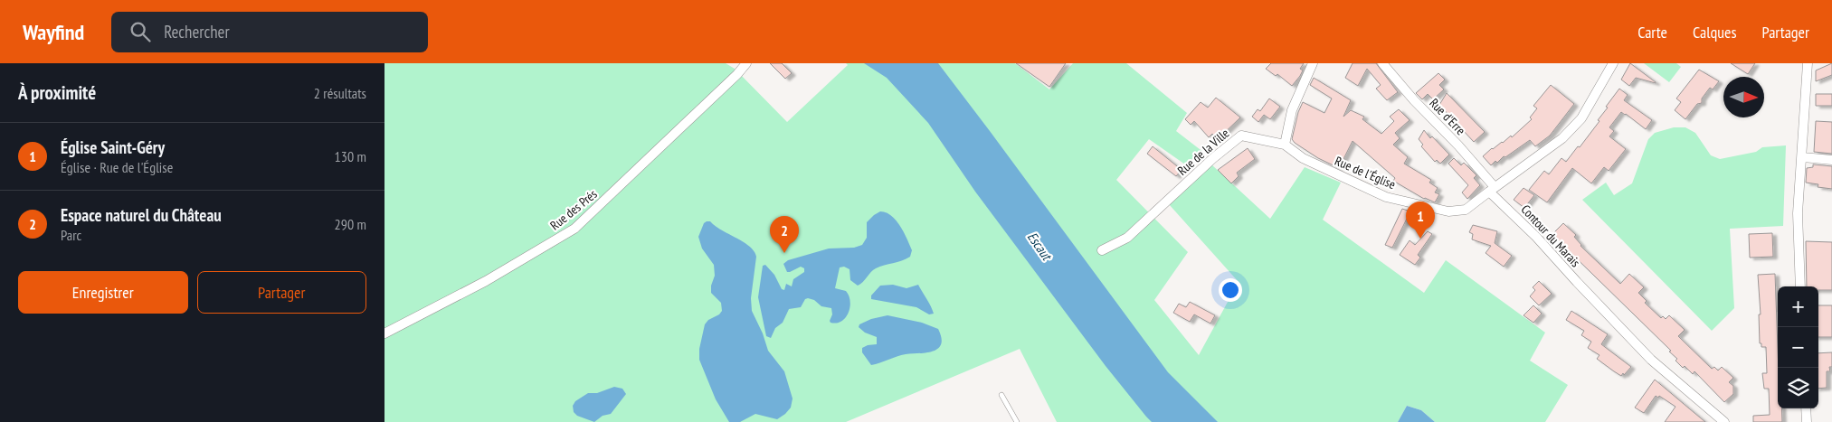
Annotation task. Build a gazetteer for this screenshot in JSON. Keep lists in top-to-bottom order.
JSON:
{
  "streets": {
    "street": [
      "Rue d'Erre",
      "Rue de la Ville",
      "Rue de l'Église",
      "Rue des Prés",
      "Contour du Marais"
    ]
  },
  "crossings": [
    ["Rue d'Erre", "Rue de l'Église"],
    ["Rue d'Erre", "Contour du Marais"],
    ["Rue de la Ville", "Rue de l'Église"],
    ["Rue de l'Église", "Contour du Marais"]
  ],
  "water": ["Escaut"],
  "north": "right",
  "page": {
    "header": "Wayfind",
    "search": "Rechercher",
    "nav": ["Carte", "Calques", "Partager"],
    "heading": ["À proximité", "2 résultats"],
    "list": [
      {
        "mark": "1",
        "name": "Église Saint-Géry",
        "note": "Église · Rue de l'Église",
        "value": "130 m"
      },
      {
        "mark": "2",
        "name": "Espace naturel du Château",
        "note": "Parc",
        "value": "290 m"
      }
    ],
    "pins": ["1", "2"],
    "buttons": ["Enregistrer", "Partager"],
    "map_buttons": ["+", "−"]
  }
}
